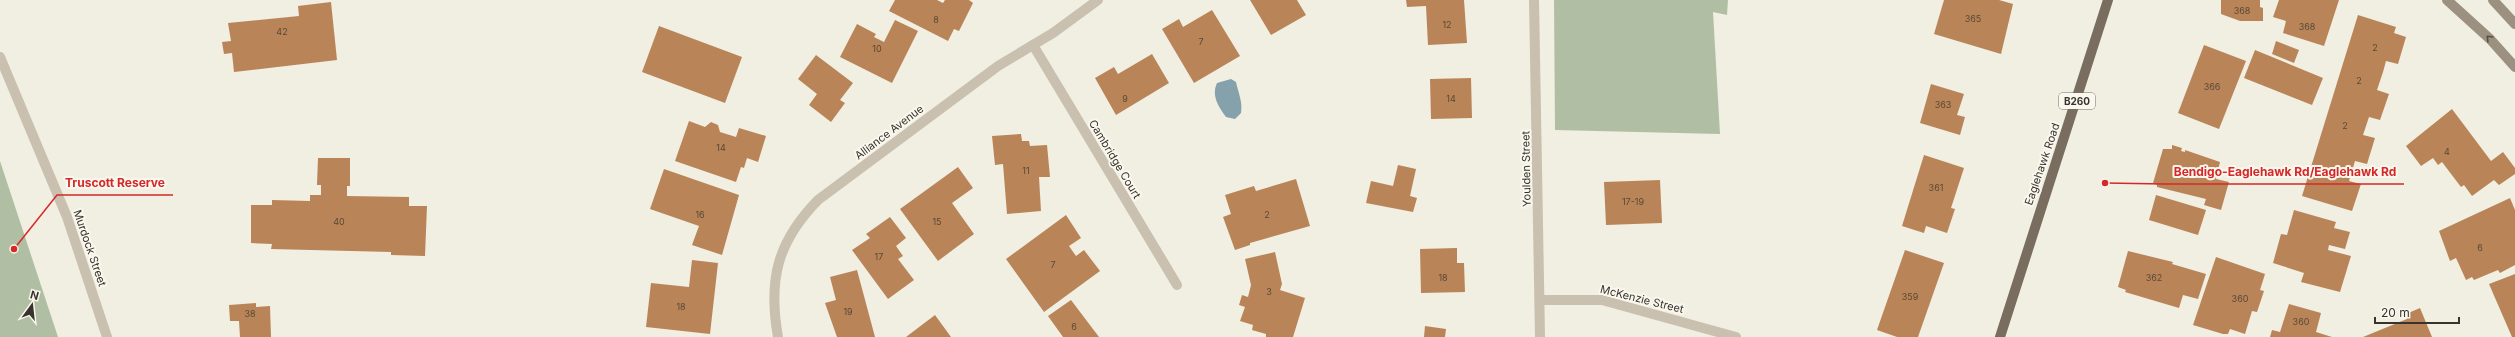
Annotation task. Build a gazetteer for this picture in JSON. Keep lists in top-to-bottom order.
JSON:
{
  "streets": {
    "main road": ["B260", "Eaglehawk Road"],
    "street": [
      "Alliance Avenue",
      "Cambridge Court",
      "Youlden Street",
      "Murdock Street",
      "McKenzie Street"
    ]
  },
  "crossings": [
    ["Alliance Avenue", "Cambridge Court"],
    ["Youlden Street", "McKenzie Street"]
  ],
  "places": ["Bendigo-Eaglehawk Rd/Eaglehawk Rd", "Truscott Reserve"],
  "house_numbers": [
    "368",
    "365",
    "8",
    "12",
    "368",
    "42",
    "7",
    "2",
    "10",
    "2",
    "366",
    "9",
    "14",
    "363",
    "2",
    "14",
    "4",
    "11",
    "361",
    "17-19",
    "16",
    "2",
    "40",
    "15",
    "6",
    "17",
    "7",
    "18",
    "362",
    "3",
    "359",
    "360",
    "18",
    "19",
    "38",
    "360",
    "6"
  ],
  "scale_bar": "20 m",
  "north": "top"
}
